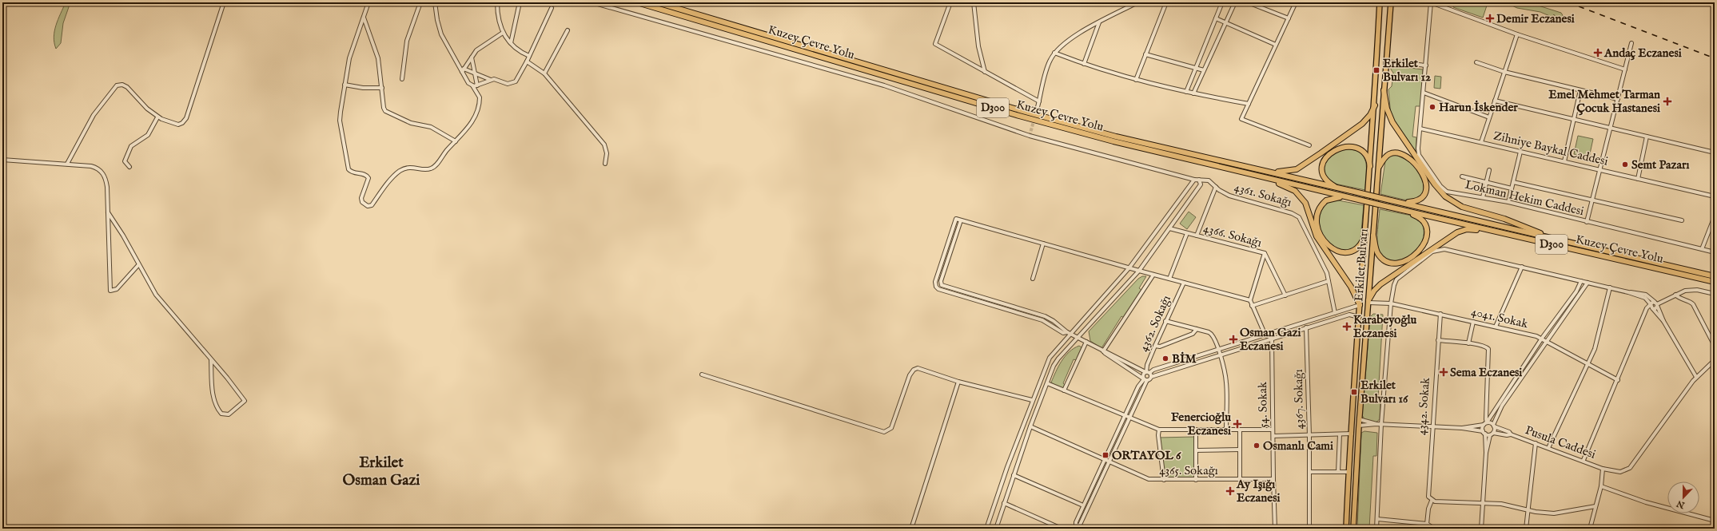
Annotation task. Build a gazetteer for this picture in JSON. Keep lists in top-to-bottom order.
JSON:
{
  "streets": {
    "highway": ["Kuzey Çevre Yolu", "D300"],
    "main road": ["Erkilet Bulvarı"],
    "street": [
      "Zihniye Baykal Caddesi",
      "4361. Sokağı",
      "Lokman Hekim Caddesi",
      "4366. Sokağı",
      "4041. Sokak",
      "4362. Sokağı",
      "4367. Sokağı",
      "54. Sokak",
      "4342. Sokak",
      "Pusula Caddesi",
      "4365. Sokağı"
    ]
  },
  "crossings": [
    ["Zihniye Baykal Caddesi", "Lokman Hekim Caddesi"],
    ["Erkilet Bulvarı", "4041. Sokak"],
    ["4041. Sokak", "4342. Sokak"],
    ["54. Sokak", "4365. Sokağı"]
  ],
  "districts": ["Erkilet Osman Gazi"],
  "places": {
    "health": [
      "Demir Eczanesi",
      "Andaç Eczanesi",
      "Emel Mehmet Tarman Çocuk Hastanesi",
      "Karabeyoğlu Eczanesi",
      "Osman Gazi Eczanesi",
      "Sema Eczanesi",
      "Fenercioğlu Eczanesi",
      "Ay Işığı Eczanesi"
    ],
    "transit": ["Erkilet Bulvarı 12", "Erkilet Bulvarı 16", "ORTAYOL 6"],
    "other": [
      "Harun İskender",
      "Semt Pazarı",
      "BİM",
      "Osmanlı Cami"
    ]
  },
  "north": "bottom"
}
